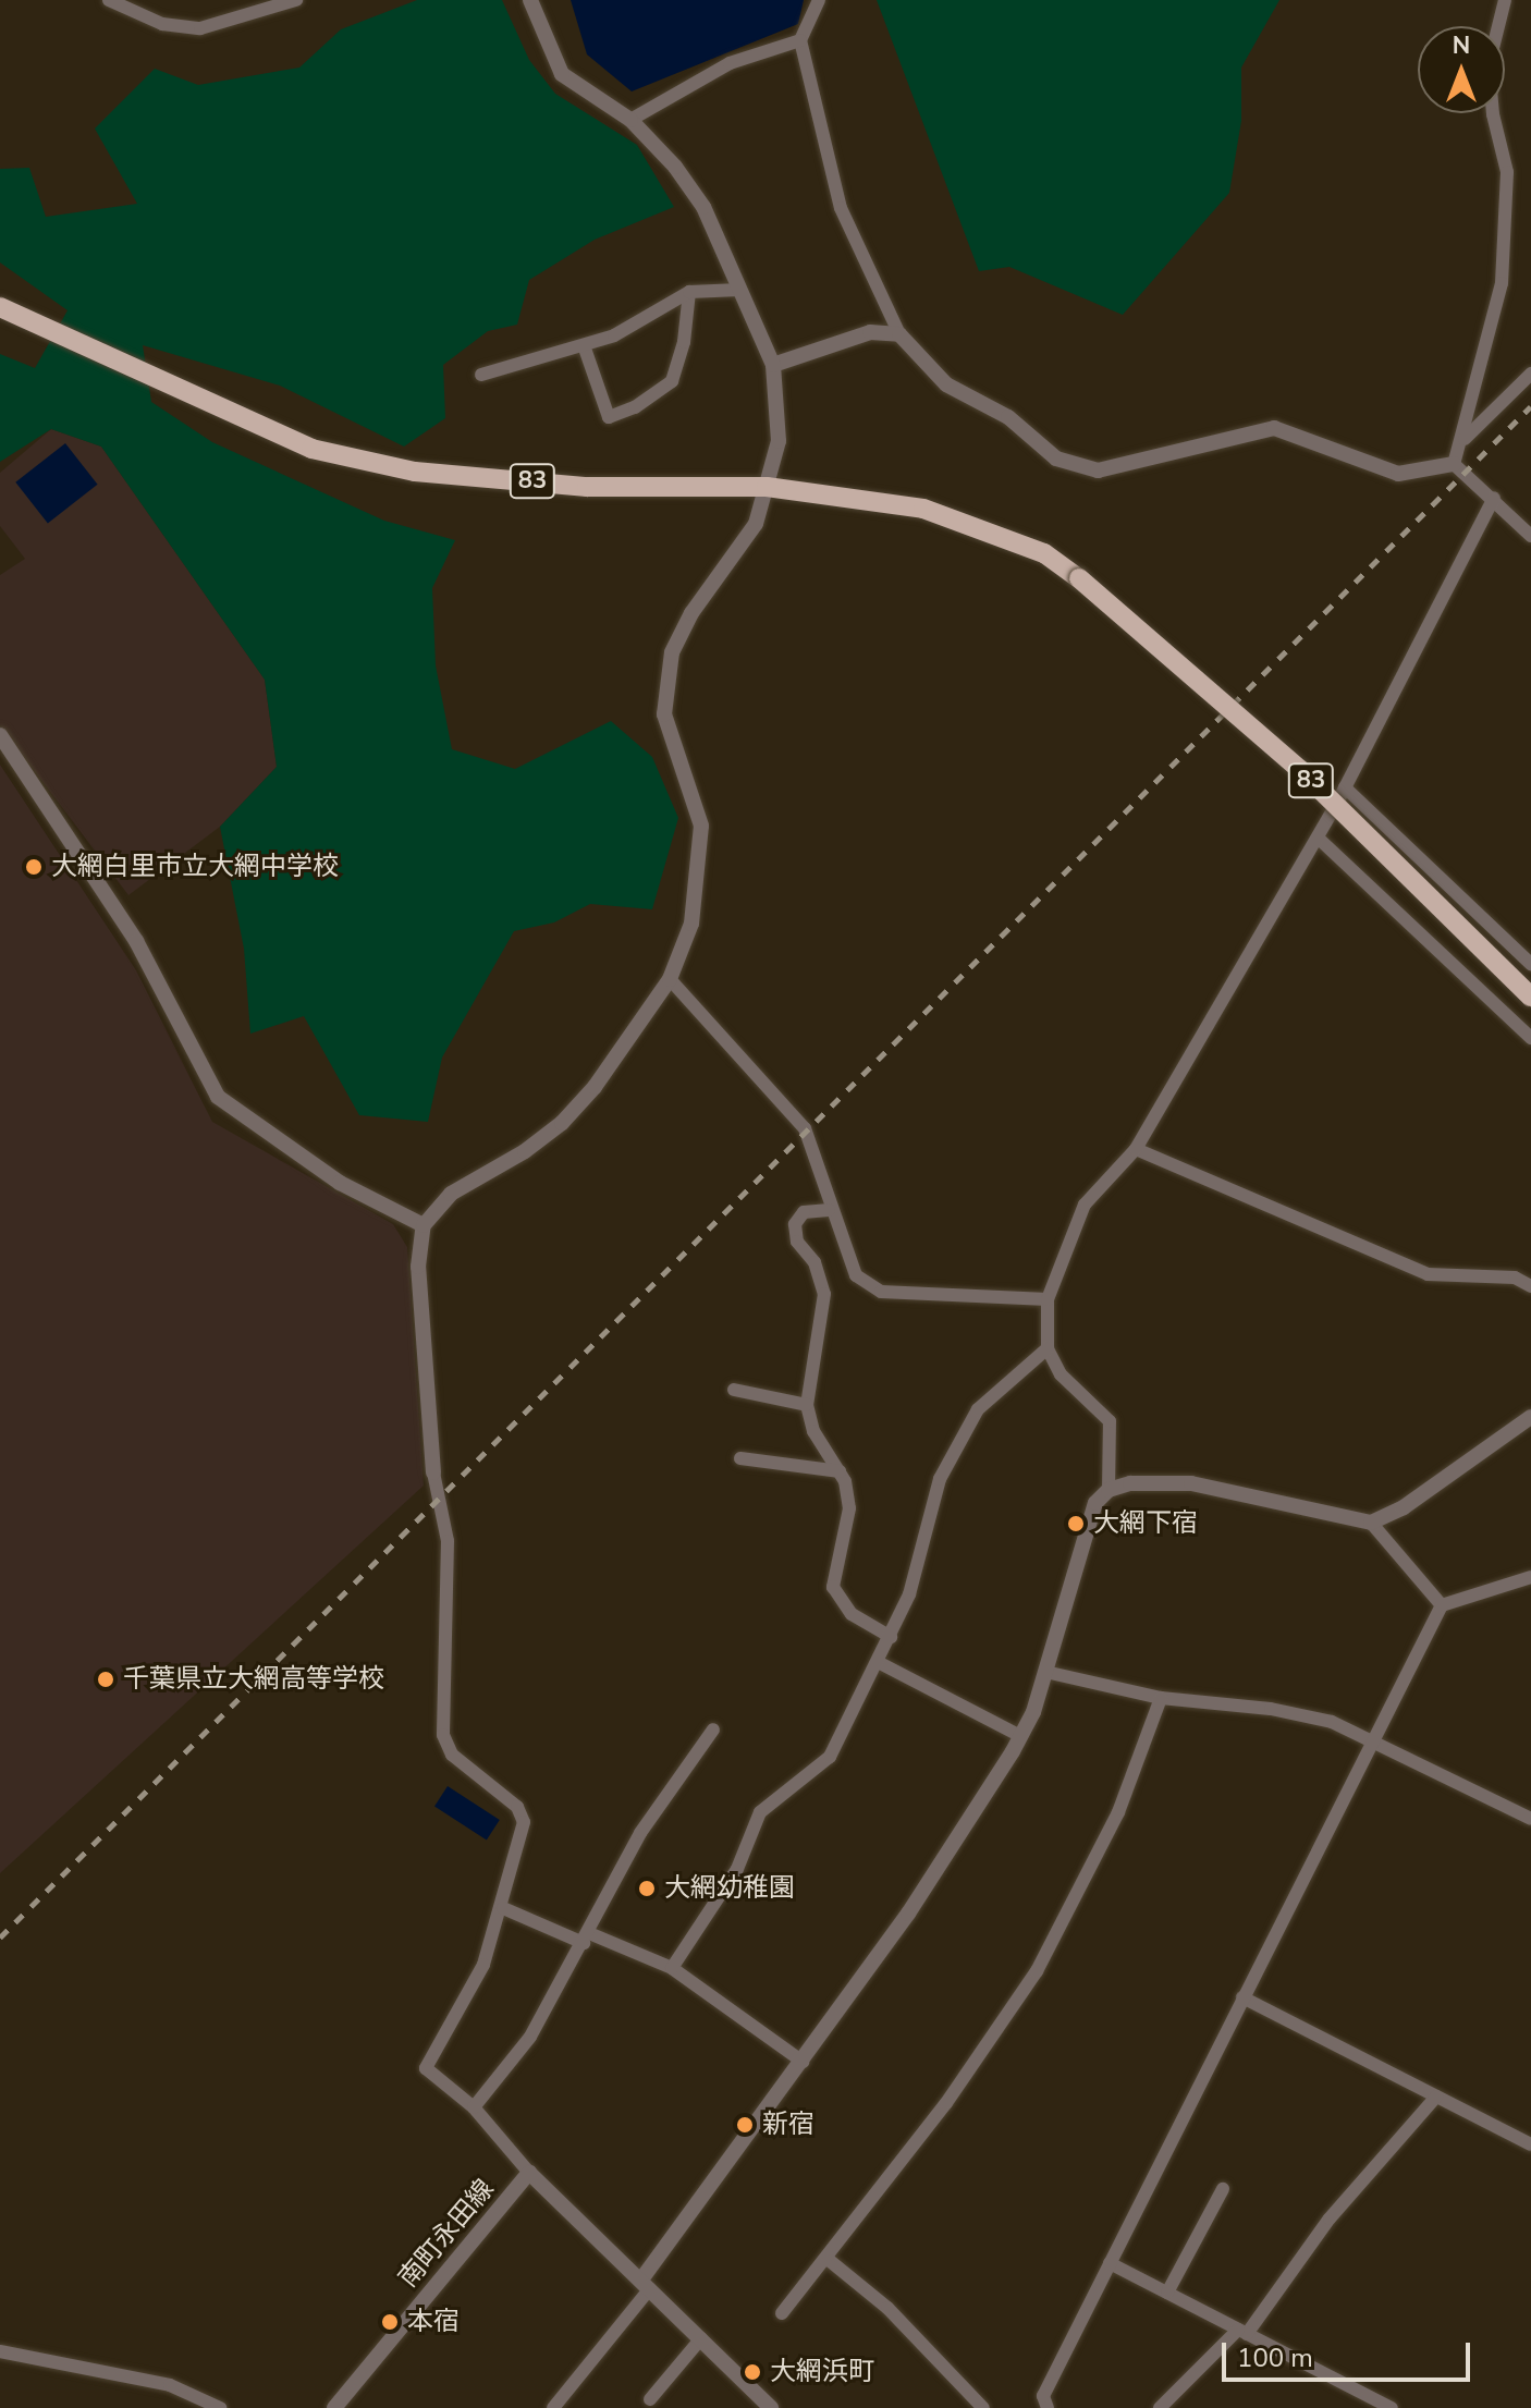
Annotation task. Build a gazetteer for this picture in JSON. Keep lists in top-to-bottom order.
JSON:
{
  "streets": {
    "main road": ["83"],
    "street": ["南町永田線"]
  },
  "places": [
    "大網白里市立大網中学校",
    "大網下宿",
    "千葉県立大網高等学校",
    "大網幼稚園",
    "新宿",
    "本宿",
    "大網浜町"
  ],
  "scale_bar": "100 m",
  "north": "top"
}
